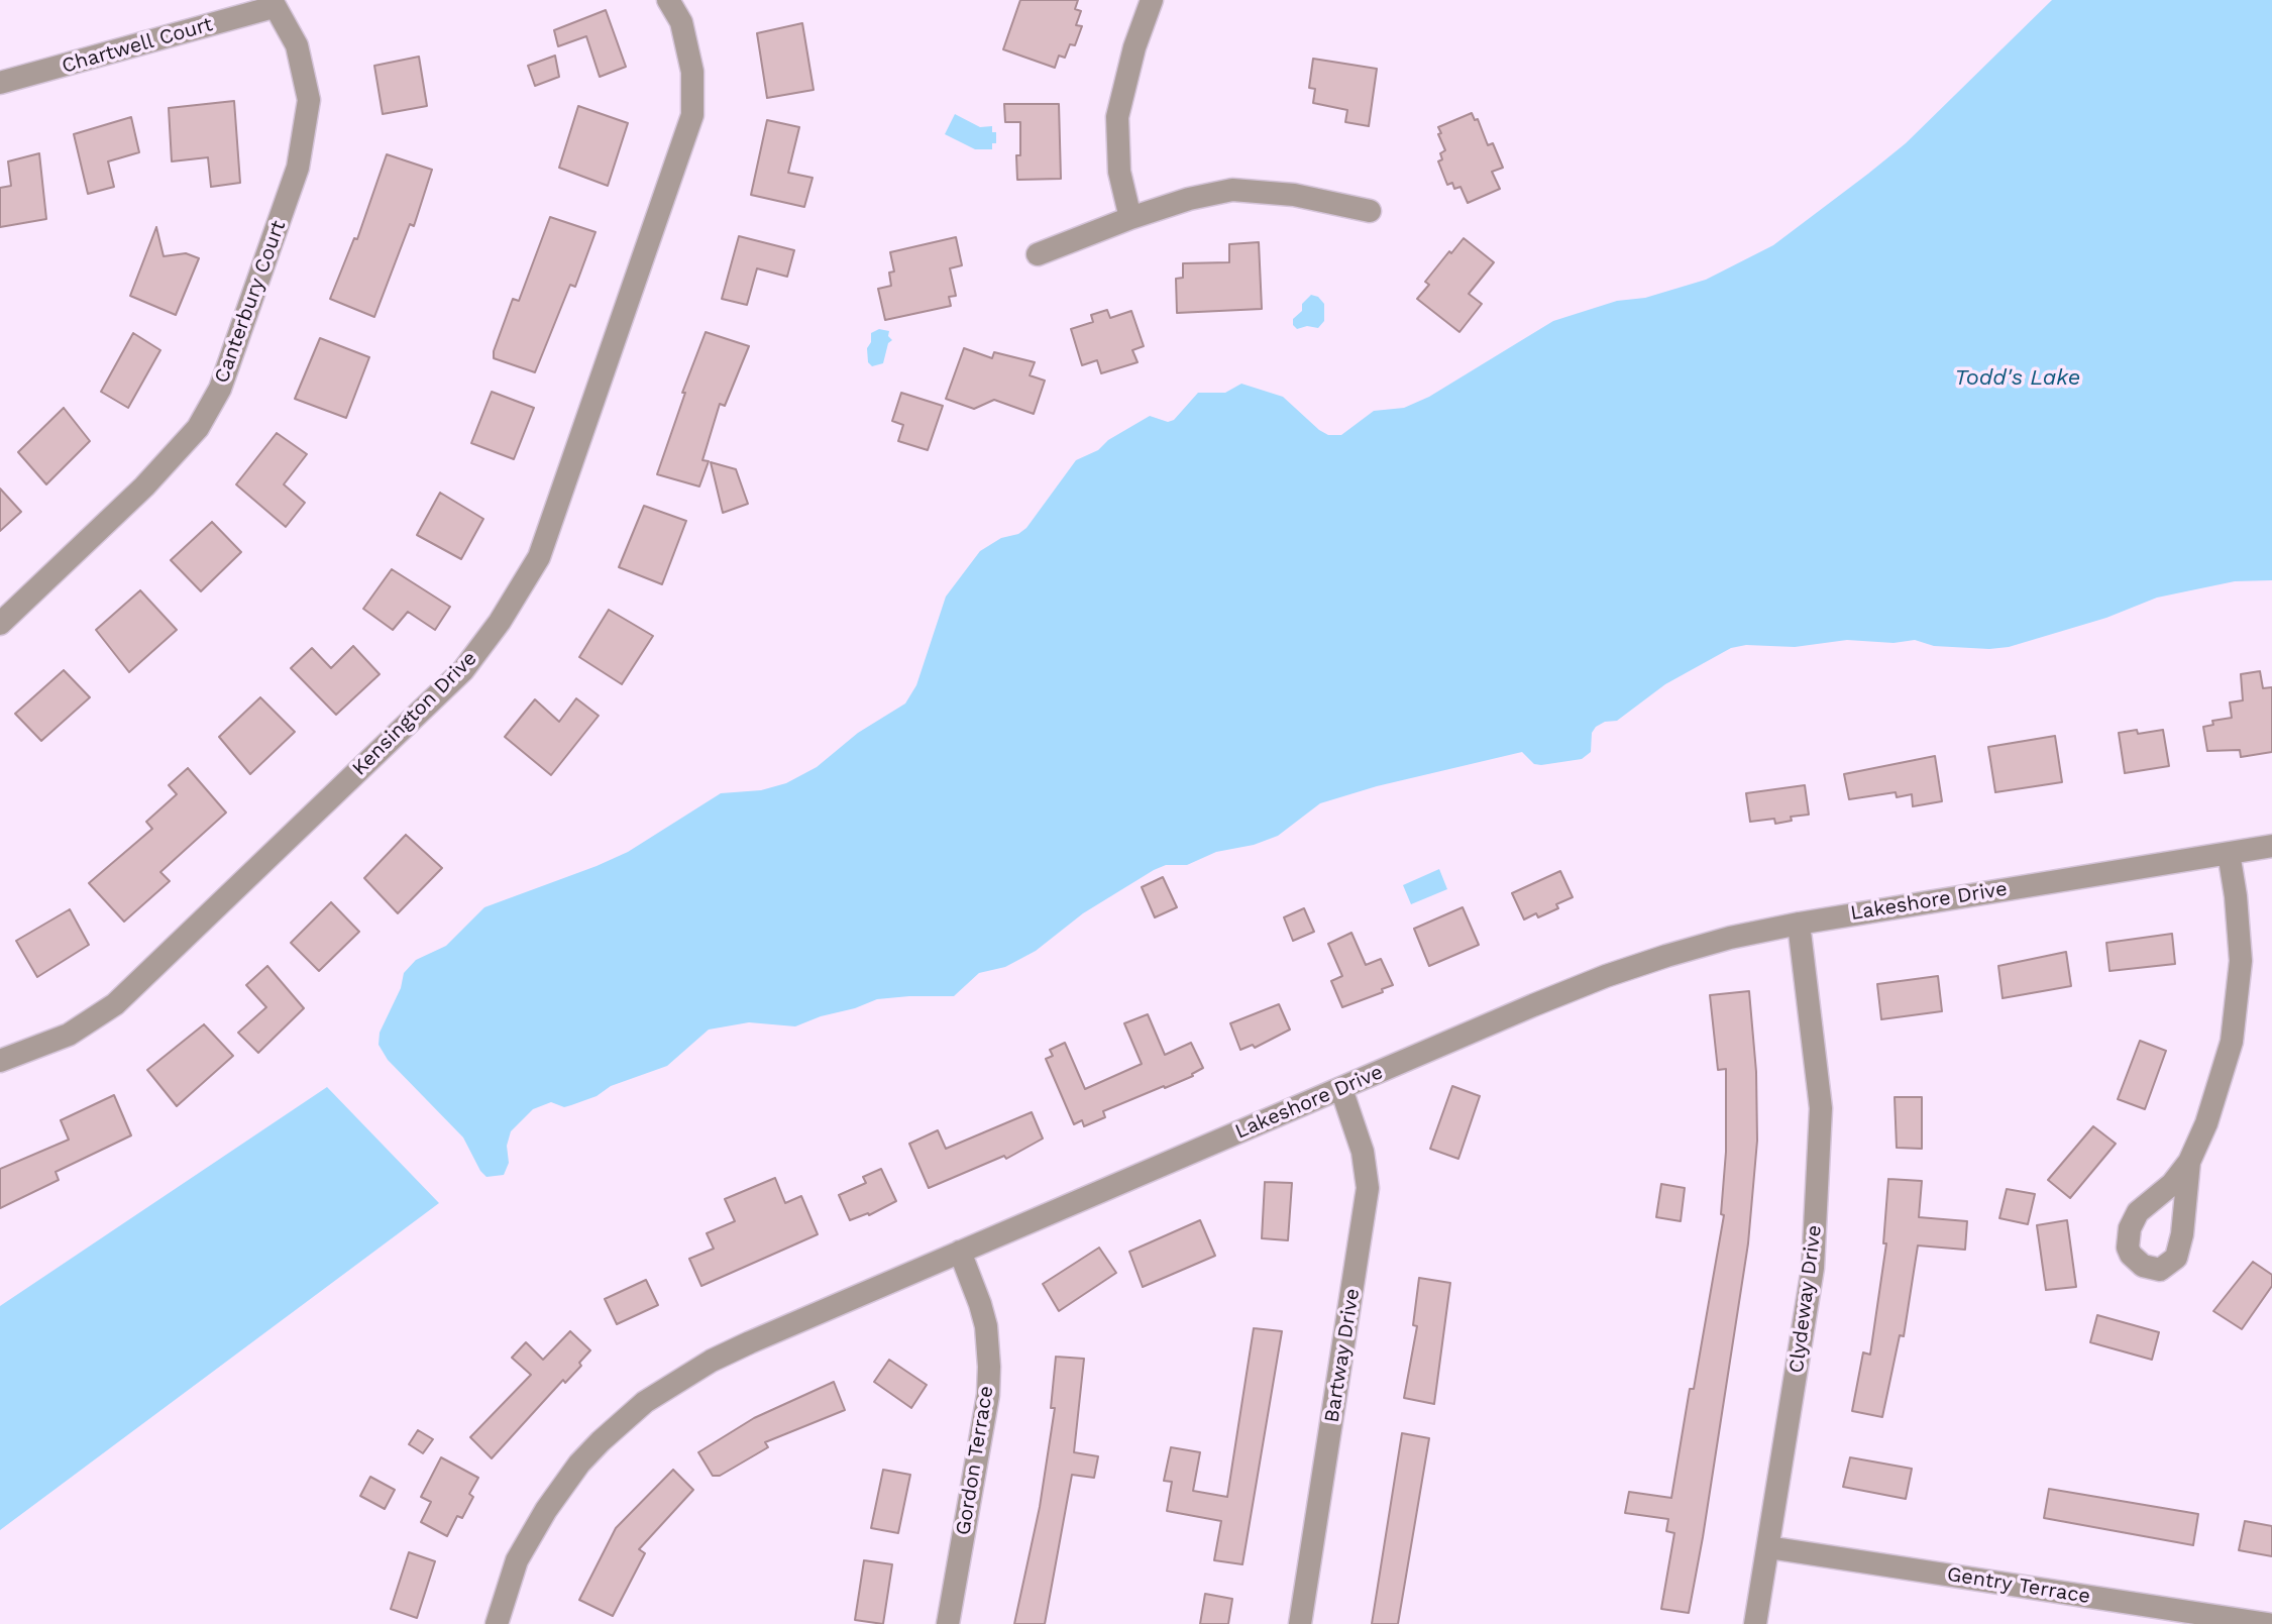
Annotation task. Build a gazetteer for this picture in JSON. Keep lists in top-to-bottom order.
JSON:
{
  "streets": {
    "street": [
      "Chartwell Court",
      "Canterbury Court",
      "Kensington Drive",
      "Lakeshore Drive",
      "Clydeway Drive",
      "Bartway Drive",
      "Gordon Terrace",
      "Gentry Terrace"
    ]
  },
  "crossings": [
    ["Chartwell Court", "Canterbury Court"],
    ["Lakeshore Drive", "Clydeway Drive"],
    ["Lakeshore Drive", "Bartway Drive"],
    ["Lakeshore Drive", "Gordon Terrace"],
    ["Clydeway Drive", "Gentry Terrace"]
  ],
  "water": ["Todd's Lake"]
}
